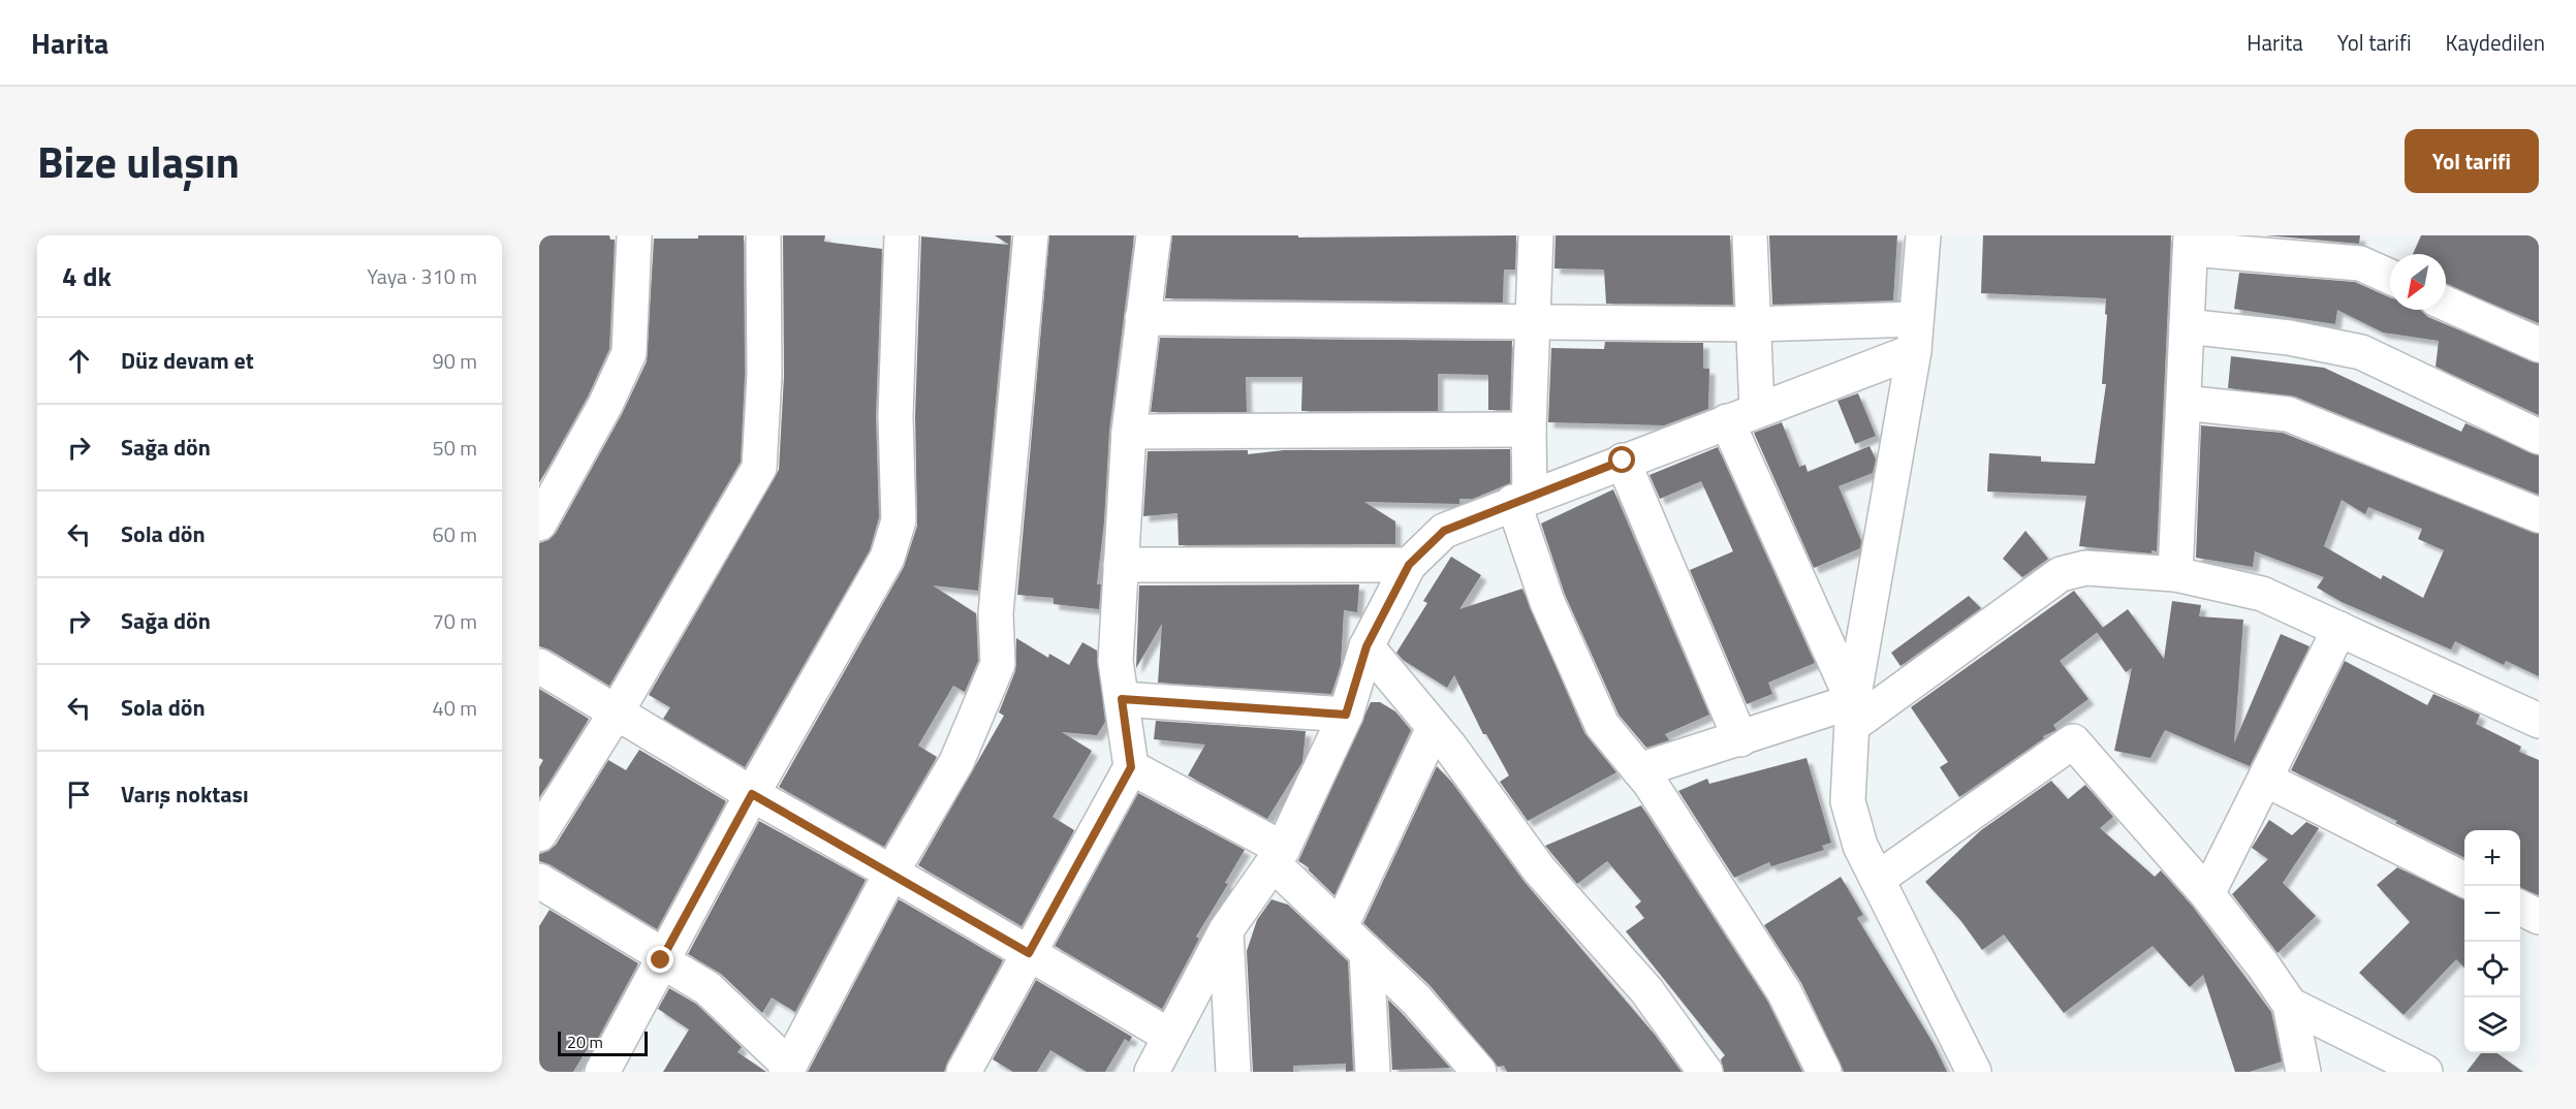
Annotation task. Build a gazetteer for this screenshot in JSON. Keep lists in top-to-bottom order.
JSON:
{
  "scale_bar": "20 m",
  "north": "bottom left",
  "page": {
    "header": "Harita",
    "nav": ["Harita", "Yol tarifi", "Kaydedilen"],
    "title": "Bize ulaşın",
    "buttons": "Yol tarifi",
    "heading": ["4 dk", "Yaya · 310 m"],
    "list": [
      ["Düz devam et", "90 m"],
      ["Sağa dön", "50 m"],
      ["Sola dön", "60 m"],
      ["Sağa dön", "70 m"],
      ["Sola dön", "40 m"],
      "Varış noktası"
    ],
    "map_buttons": ["+", "−"],
    "scale": "20 m"
  }
}
